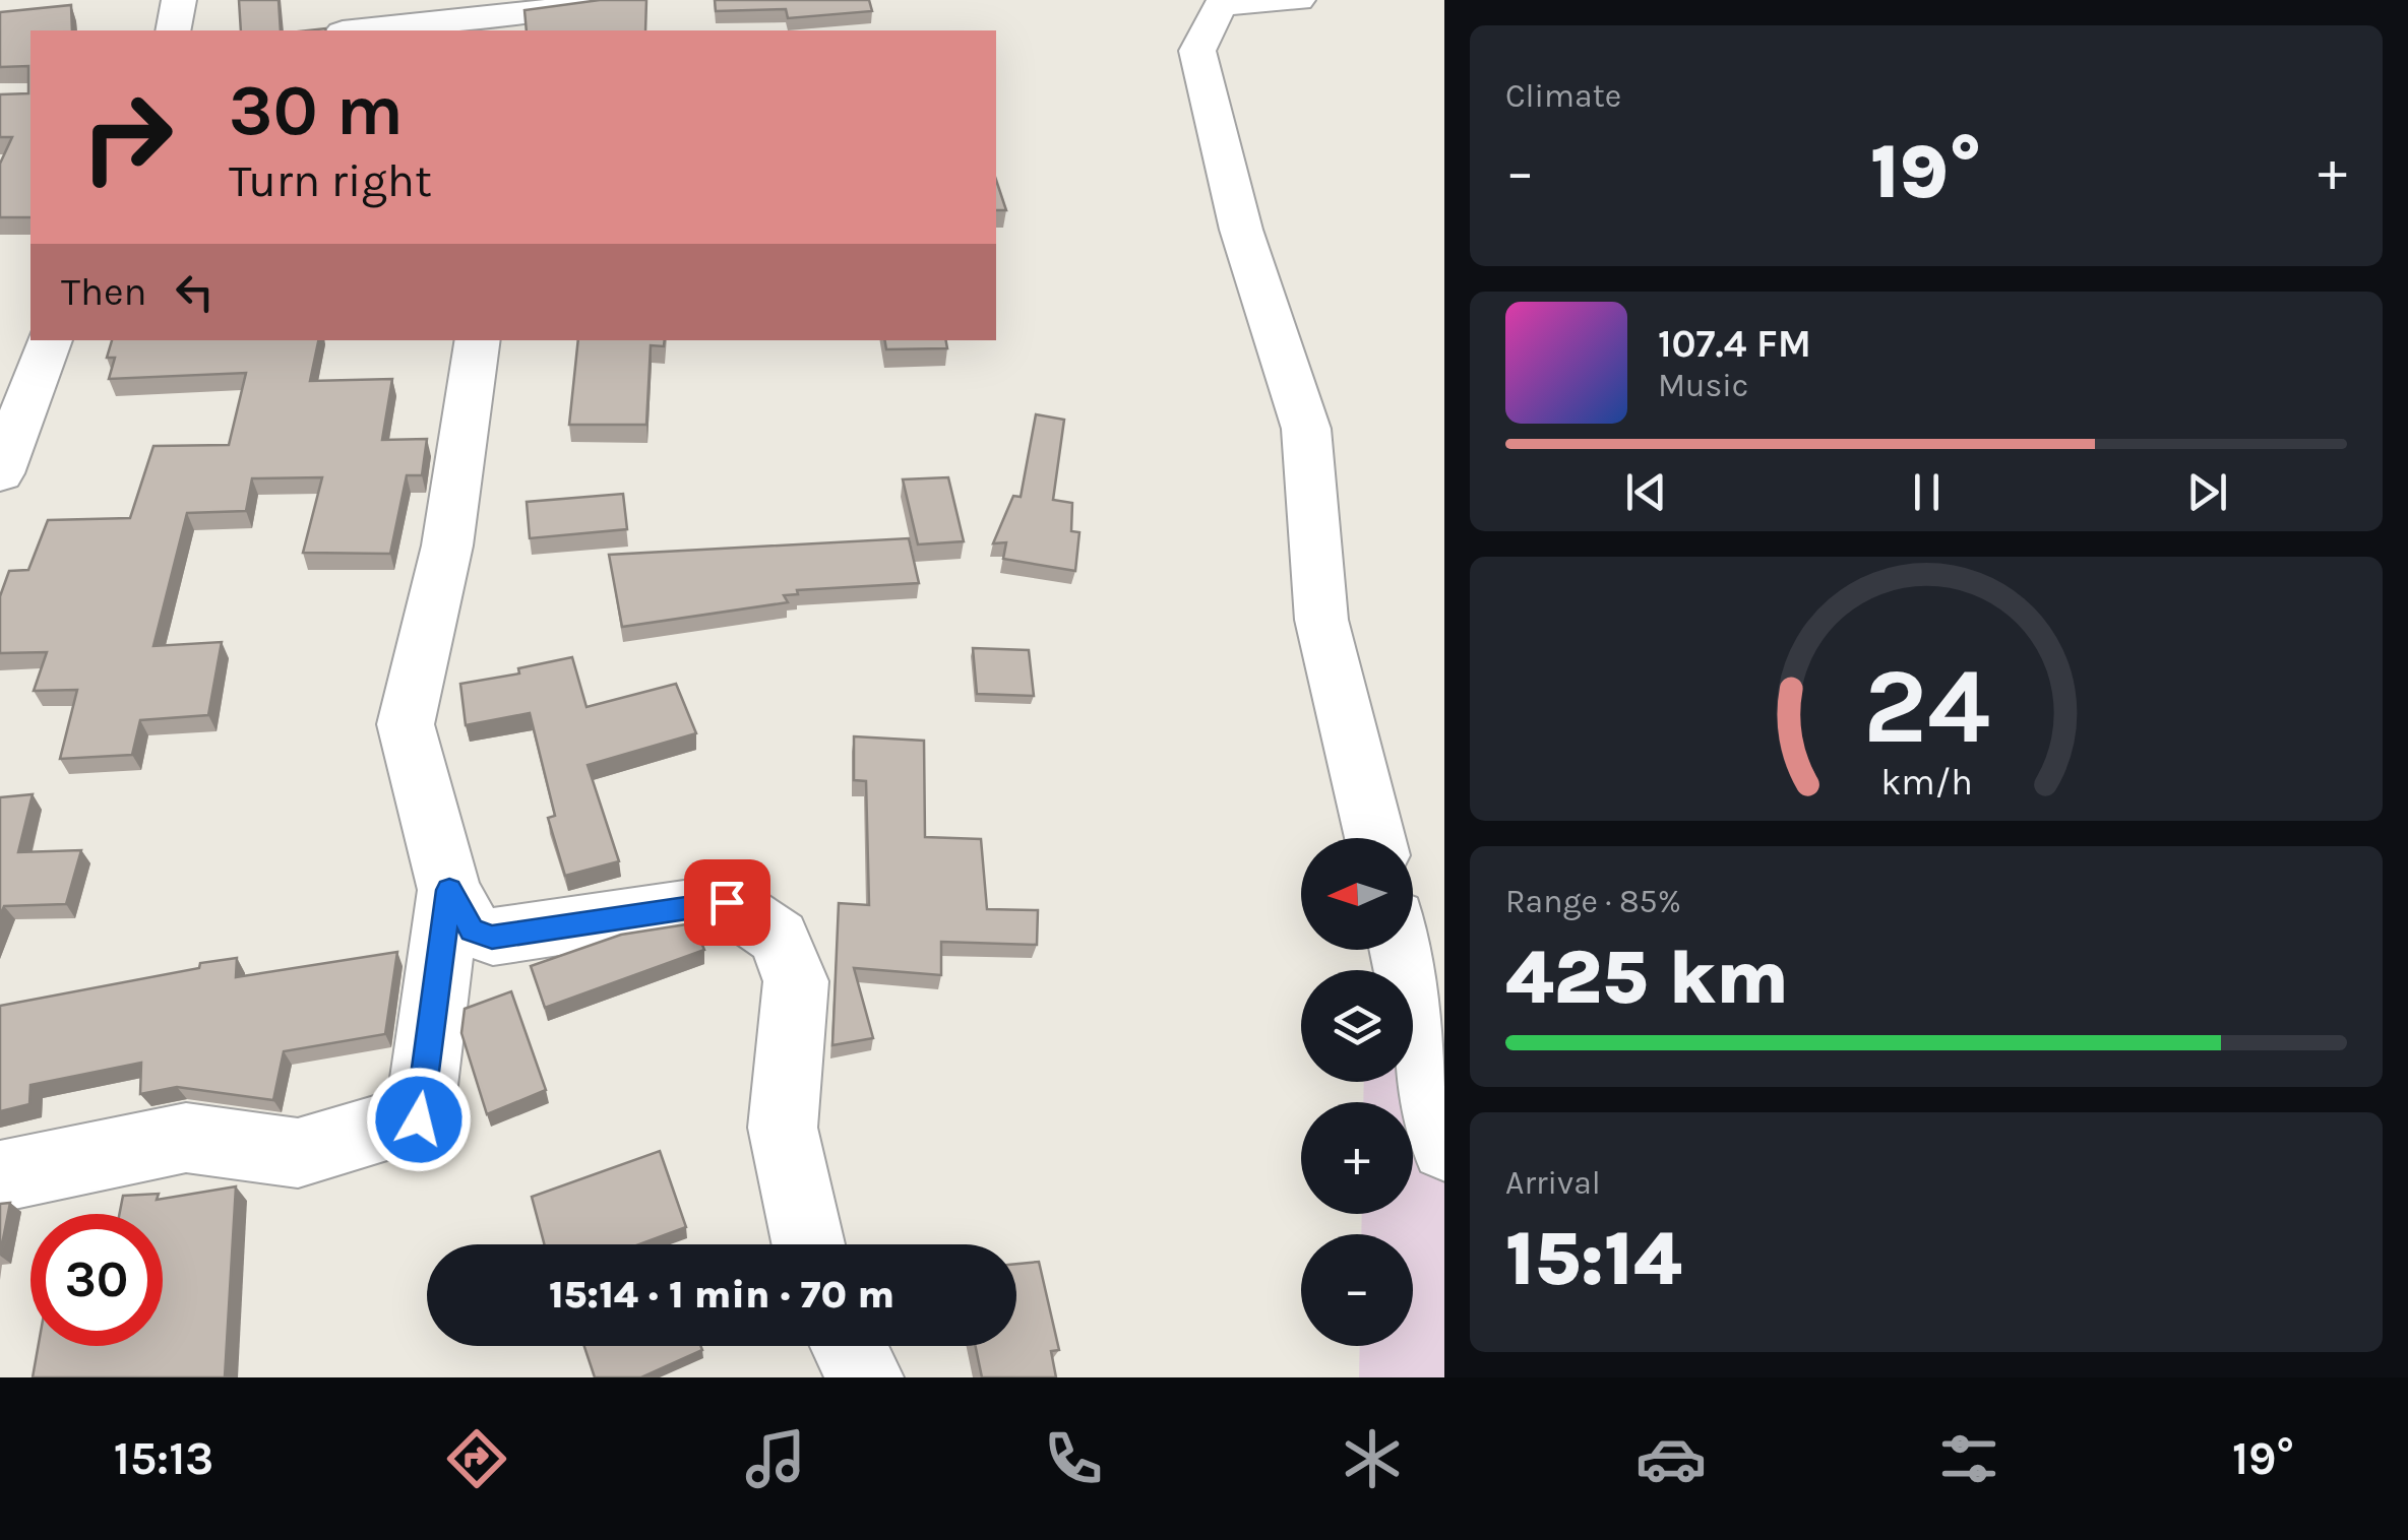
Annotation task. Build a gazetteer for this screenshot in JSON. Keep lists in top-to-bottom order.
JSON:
{
  "north": "left",
  "page": {
    "tile": [
      "Climate",
      ["Range · 85%", "425 km"],
      ["Arrival", "15:14"]
    ],
    "turn": ["30 m", "Turn right"],
    "heat": ["−", "19°", "+"],
    "then": "Then",
    "song": ["107.4 FM", "Music"],
    "map_buttons": ["+", "−"],
    "limit": "30",
    "trip": "15:14 · 1 min · 70 m",
    "tabs": ["15:13", "19°"],
    "gauge": ["24", "km/h"]
  }
}
